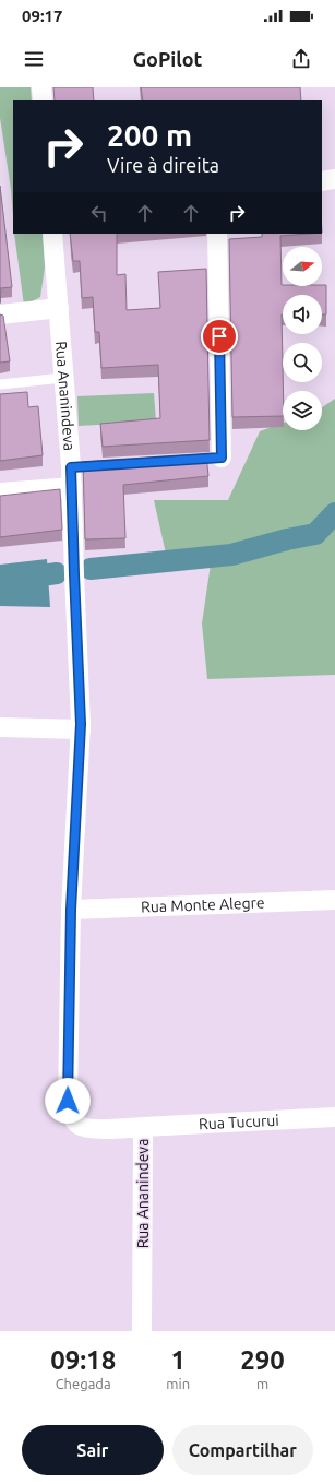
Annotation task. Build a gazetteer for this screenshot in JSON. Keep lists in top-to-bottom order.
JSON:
{
  "streets": {
    "street": ["Rua Ananindeva", "Rua Monte Alegre", "Rua Tucurui"]
  },
  "crossings": [
    ["Rua Ananindeva", "Rua Monte Alegre"],
    ["Rua Ananindeva", "Rua Tucurui"]
  ],
  "north": "right",
  "page": {
    "status": "09:17",
    "header": "GoPilot",
    "turn": ["200 m", "Vire à direita"],
    "eta": [
      "09:18",
      "Chegada",
      "1",
      "min",
      "290",
      "m"
    ],
    "buttons": ["Sair", "Compartilhar"]
  }
}
